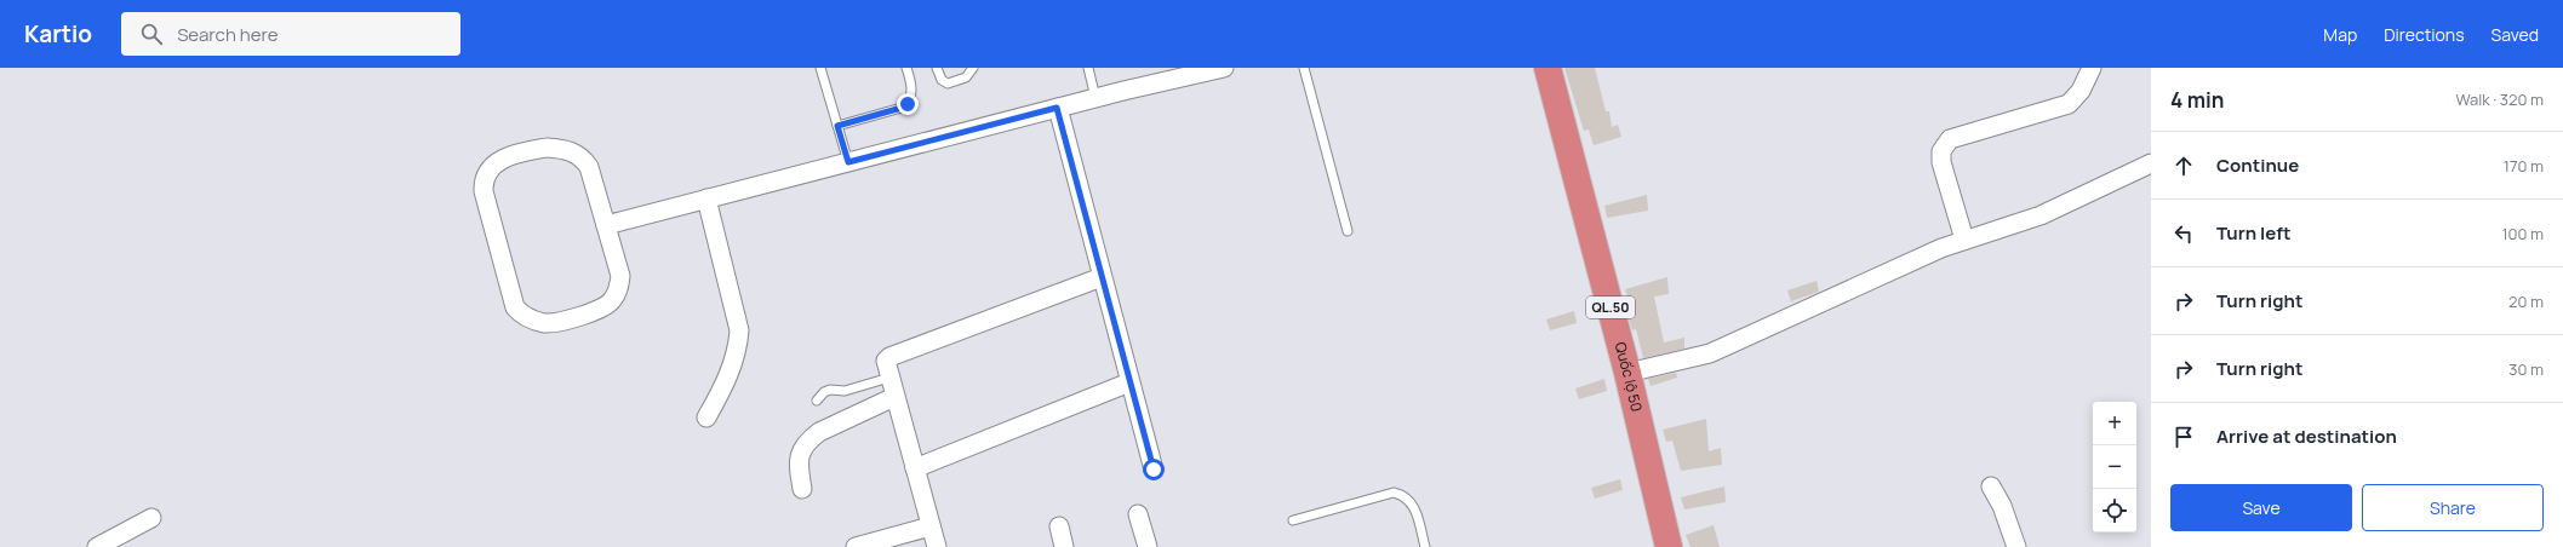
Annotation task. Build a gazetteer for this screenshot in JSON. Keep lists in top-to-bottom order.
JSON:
{
  "streets": {
    "highway": ["QL.50", "Quốc lộ 50"]
  },
  "page": {
    "header": "Kartio",
    "search": "Search here",
    "nav": ["Map", "Directions", "Saved"],
    "heading": ["4 min", "Walk · 320 m"],
    "list": [
      ["Continue", "170 m"],
      ["Turn left", "100 m"],
      ["Turn right", "20 m"],
      ["Turn right", "30 m"],
      "Arrive at destination"
    ],
    "map_buttons": ["+", "−"],
    "buttons": ["Save", "Share"]
  }
}
